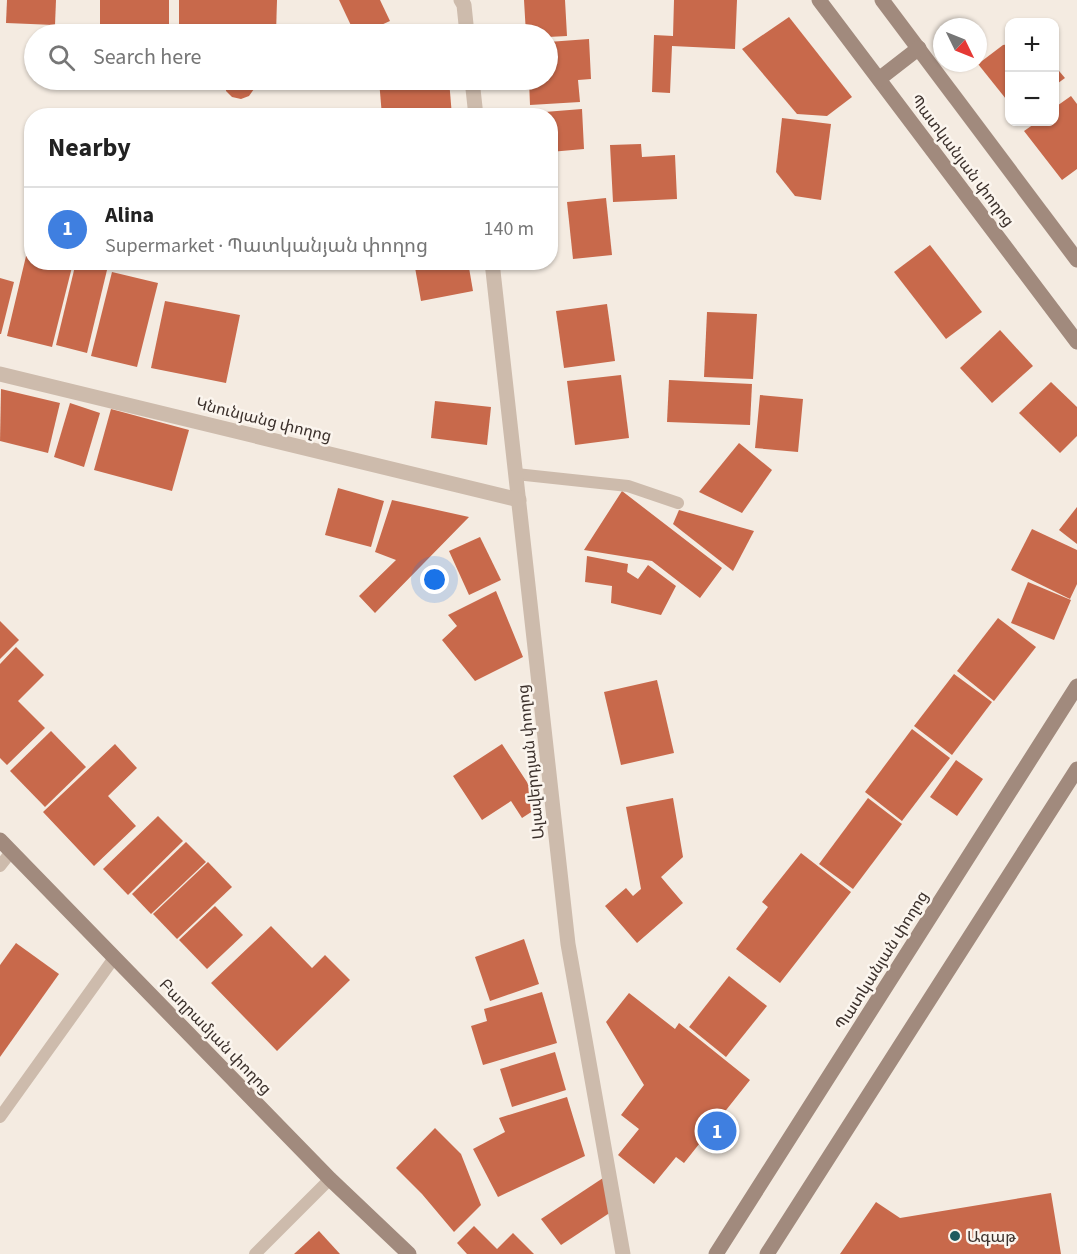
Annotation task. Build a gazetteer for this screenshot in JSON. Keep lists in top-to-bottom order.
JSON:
{
  "streets": {
    "main road": ["Պատկանյան փողոց", "Բաղրամյան փողոց"],
    "street": ["Կնունյանց փողոց", "Ալավերդյան փողոց"]
  },
  "crossings": [
    ["Կնունյանց փողոց", "Ալավերդյան փողոց"]
  ],
  "places": ["Ագաթ"],
  "north": "bottom right",
  "page": {
    "map_buttons": ["+", "−"],
    "search": "Search here",
    "heading": "Nearby",
    "list": [
      {
        "mark": "1",
        "name": "Alina",
        "note": "Supermarket · Պատկանյան փողոց",
        "value": "140 m"
      }
    ],
    "pins": "1"
  }
}
